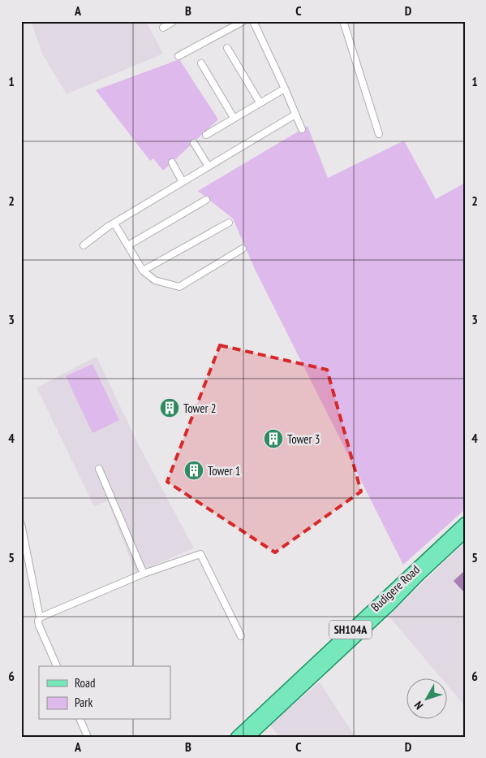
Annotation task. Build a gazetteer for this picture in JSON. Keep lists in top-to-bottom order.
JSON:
{
  "streets": {
    "main road": ["Budigere Road", "SH104A"]
  },
  "places": {
    "building": ["Tower 2", "Tower 3", "Tower 1"]
  },
  "legend": ["Road", "Park"],
  "north": "bottom left",
  "grid": {
    "columns": [
      "A",
      "B",
      "C",
      "D"
    ],
    "rows": [
      "1",
      "2",
      "3",
      "4",
      "5",
      "6"
    ]
  }
}
